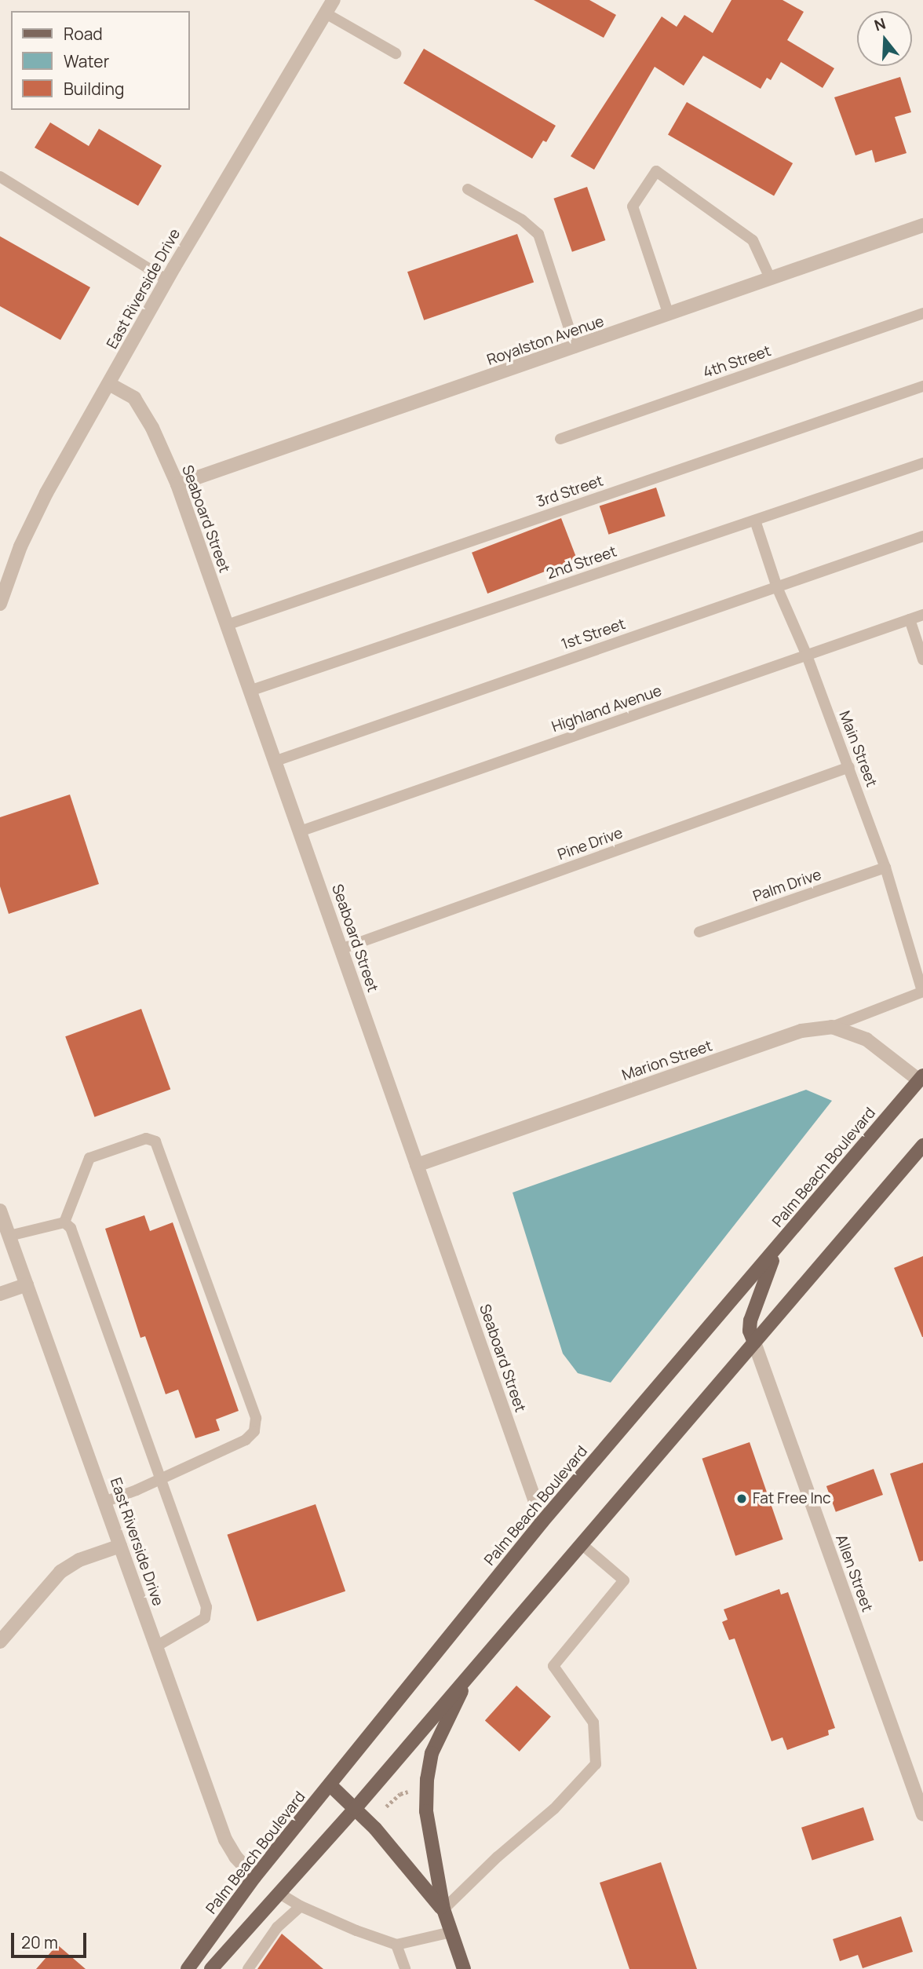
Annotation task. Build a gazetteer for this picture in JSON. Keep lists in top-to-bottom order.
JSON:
{
  "streets": {
    "main road": ["Palm Beach Boulevard"],
    "street": [
      "East Riverside Drive",
      "Royalston Avenue",
      "Seaboard Street",
      "Marion Street",
      "Allen Street"
    ],
    "lane": [
      "4th Street",
      "3rd Street",
      "2nd Street",
      "1st Street",
      "Highland Avenue",
      "Main Street",
      "Pine Drive",
      "Palm Drive"
    ]
  },
  "crossings": [
    ["East Riverside Drive", "Seaboard Street"],
    ["East Riverside Drive", "Palm Beach Boulevard"],
    ["Royalston Avenue", "Seaboard Street"],
    ["3rd Street", "Seaboard Street"],
    ["Seaboard Street", "2nd Street"],
    ["Seaboard Street", "1st Street"],
    ["Seaboard Street", "Highland Avenue"],
    ["Seaboard Street", "Pine Drive"],
    ["Seaboard Street", "Marion Street"],
    ["Seaboard Street", "Palm Beach Boulevard"],
    ["2nd Street", "Main Street"],
    ["1st Street", "Main Street"],
    ["Highland Avenue", "Main Street"],
    ["Main Street", "Pine Drive"],
    ["Main Street", "Palm Drive"],
    ["Marion Street", "Palm Beach Boulevard"]
  ],
  "places": ["Fat Free Inc"],
  "legend": ["Road", "Water", "Building"],
  "scale_bar": "20 m",
  "north": "top"
}
